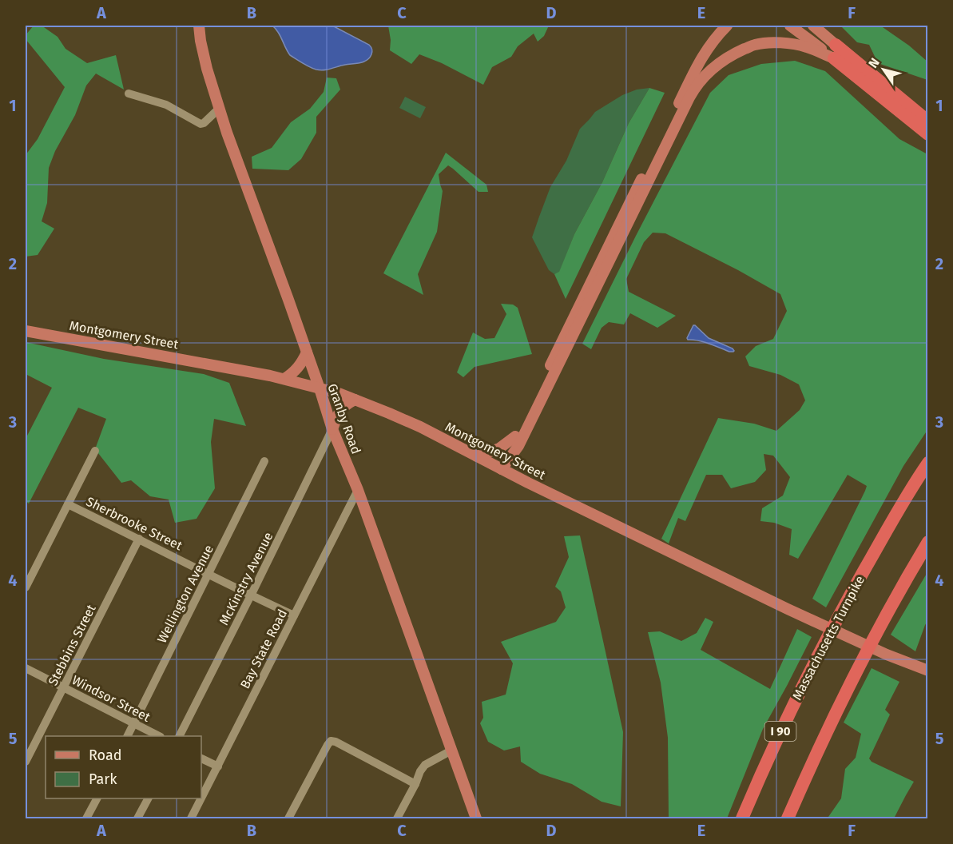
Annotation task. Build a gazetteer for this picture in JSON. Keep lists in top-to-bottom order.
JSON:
{
  "streets": {
    "highway": ["Massachusetts Turnpike", "I 90"],
    "main road": ["Montgomery Street", "Granby Road"],
    "street": [
      "Sherbrooke Street",
      "McKinstry Avenue",
      "Wellington Avenue",
      "Stebbins Street",
      "Bay State Road",
      "Windsor Street"
    ]
  },
  "crossings": [
    ["Montgomery Street", "Granby Road"],
    ["Granby Road", "McKinstry Avenue"],
    ["Granby Road", "Bay State Road"],
    ["Sherbrooke Street", "McKinstry Avenue"],
    ["Sherbrooke Street", "Wellington Avenue"],
    ["Sherbrooke Street", "Stebbins Street"],
    ["Sherbrooke Street", "Bay State Road"],
    ["Wellington Avenue", "Windsor Street"],
    ["Stebbins Street", "Windsor Street"]
  ],
  "legend": ["Road", "Park"],
  "north": "top left",
  "grid": {
    "columns": [
      "A",
      "B",
      "C",
      "D",
      "E",
      "F"
    ],
    "rows": [
      "1",
      "2",
      "3",
      "4",
      "5"
    ]
  }
}
